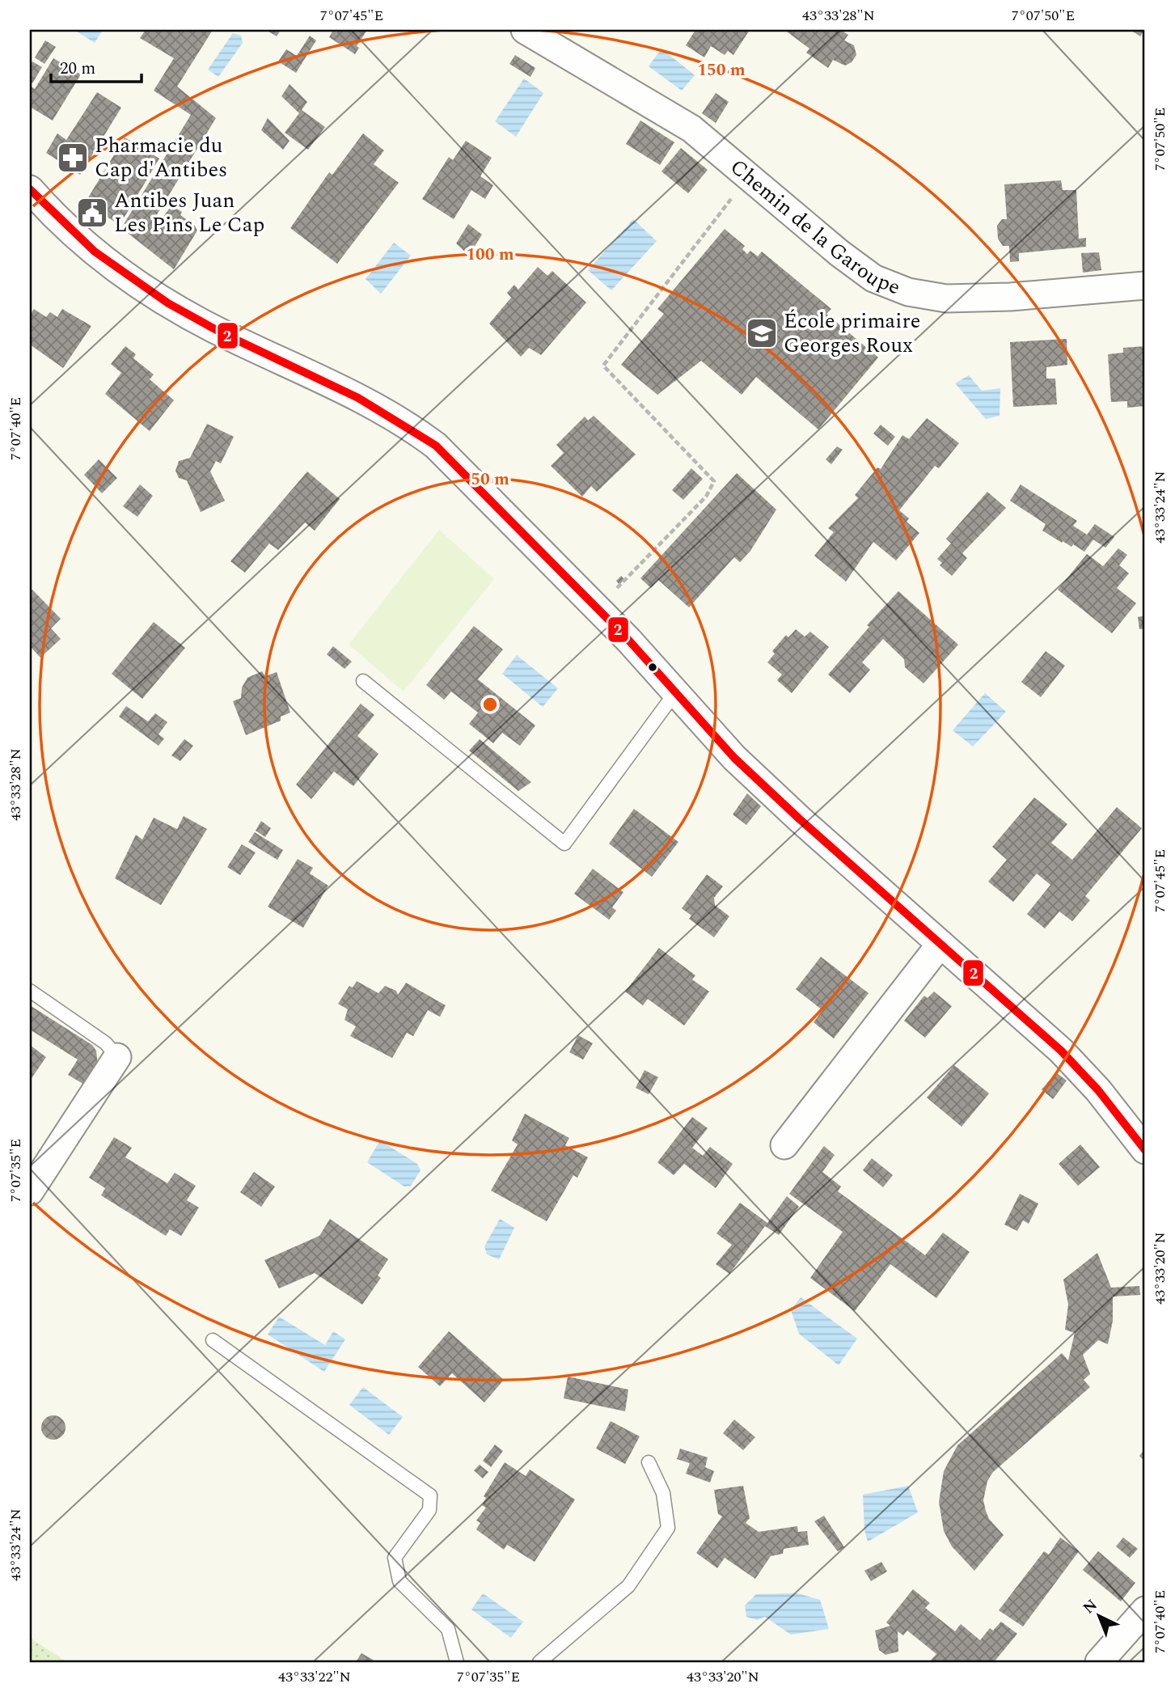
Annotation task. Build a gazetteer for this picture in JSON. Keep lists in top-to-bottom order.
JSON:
{
  "streets": {
    "street": ["Chemin de la Garoupe"]
  },
  "places": {
    "pharmacy": ["Pharmacie du Cap d'Antibes"],
    "public building": ["Antibes Juan Les Pins Le Cap"],
    "school or university": ["École primaire Georges Roux"]
  },
  "lines": ["transit line 2"],
  "scale_bar": "20 m",
  "north": "top left",
  "coordinates": [
    "7°07'45\"E",
    "43°33'28\"N",
    "7°07'50\"E",
    "7°07'40\"E",
    "43°33'24\"N",
    "7°07'35\"E",
    "43°33'20\"N",
    "43°33'22\"N"
  ],
  "rings": ["150 m", "100 m", "50 m"]
}
